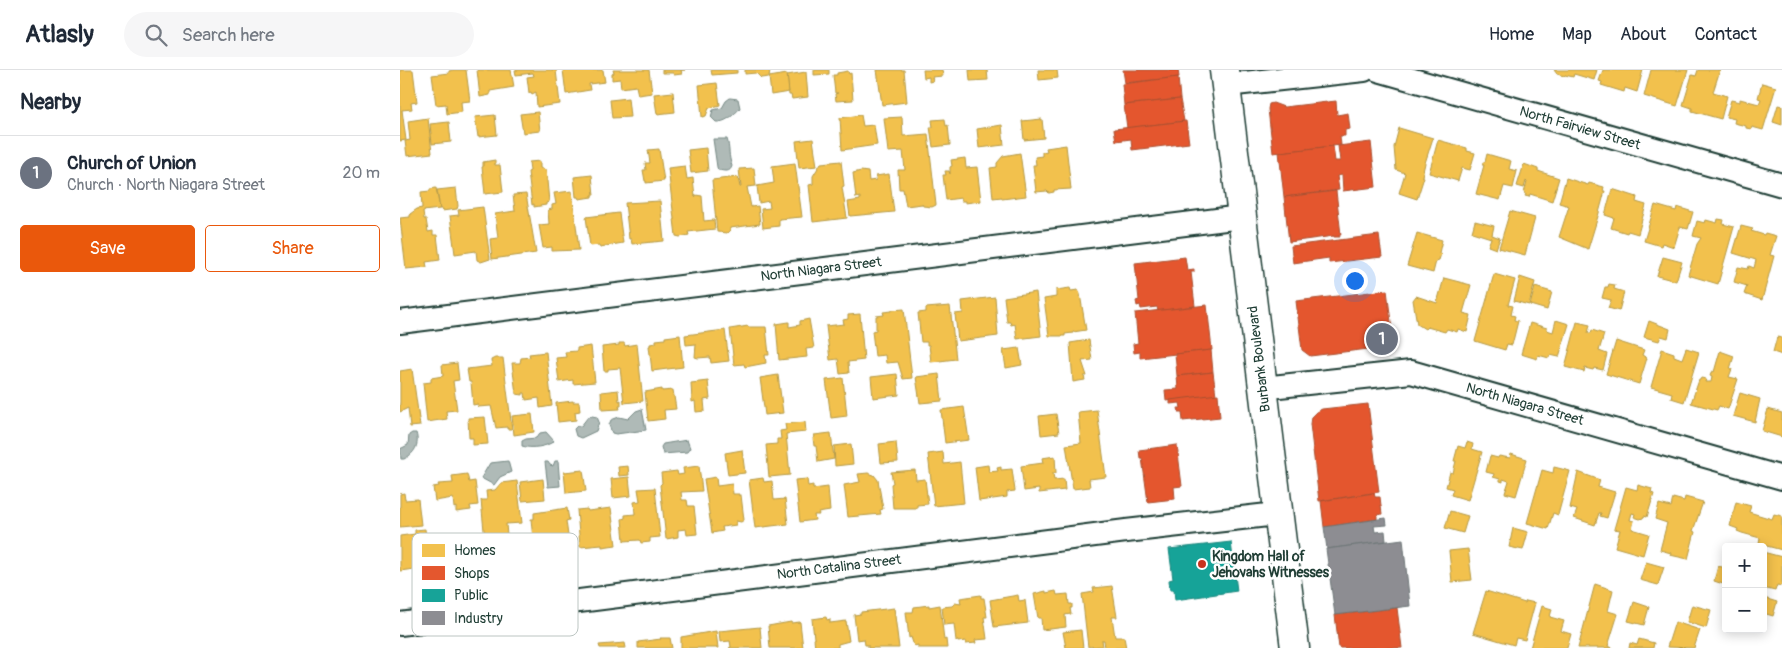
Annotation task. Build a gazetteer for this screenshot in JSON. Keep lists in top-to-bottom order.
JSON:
{
  "streets": {
    "main road": ["Burbank Boulevard"],
    "street": ["North Fairview Street", "North Niagara Street", "North Catalina Street"]
  },
  "crossings": [
    ["North Niagara Street", "Burbank Boulevard"],
    ["Burbank Boulevard", "North Catalina Street"]
  ],
  "places": ["Kingdom Hall of Jehovahs Witnesses"],
  "legend": [
    "Homes",
    "Shops",
    "Public",
    "Industry"
  ],
  "page": {
    "header": "Atlasly",
    "search": "Search here",
    "nav": [
      "Home",
      "Map",
      "About",
      "Contact"
    ],
    "heading": "Nearby",
    "list": [
      {
        "mark": "1",
        "name": "Church of Union",
        "note": "Church · North Niagara Street",
        "value": "20 m"
      }
    ],
    "buttons": ["Save", "Share"],
    "pins": "1",
    "map_buttons": ["+", "−"]
  }
}
